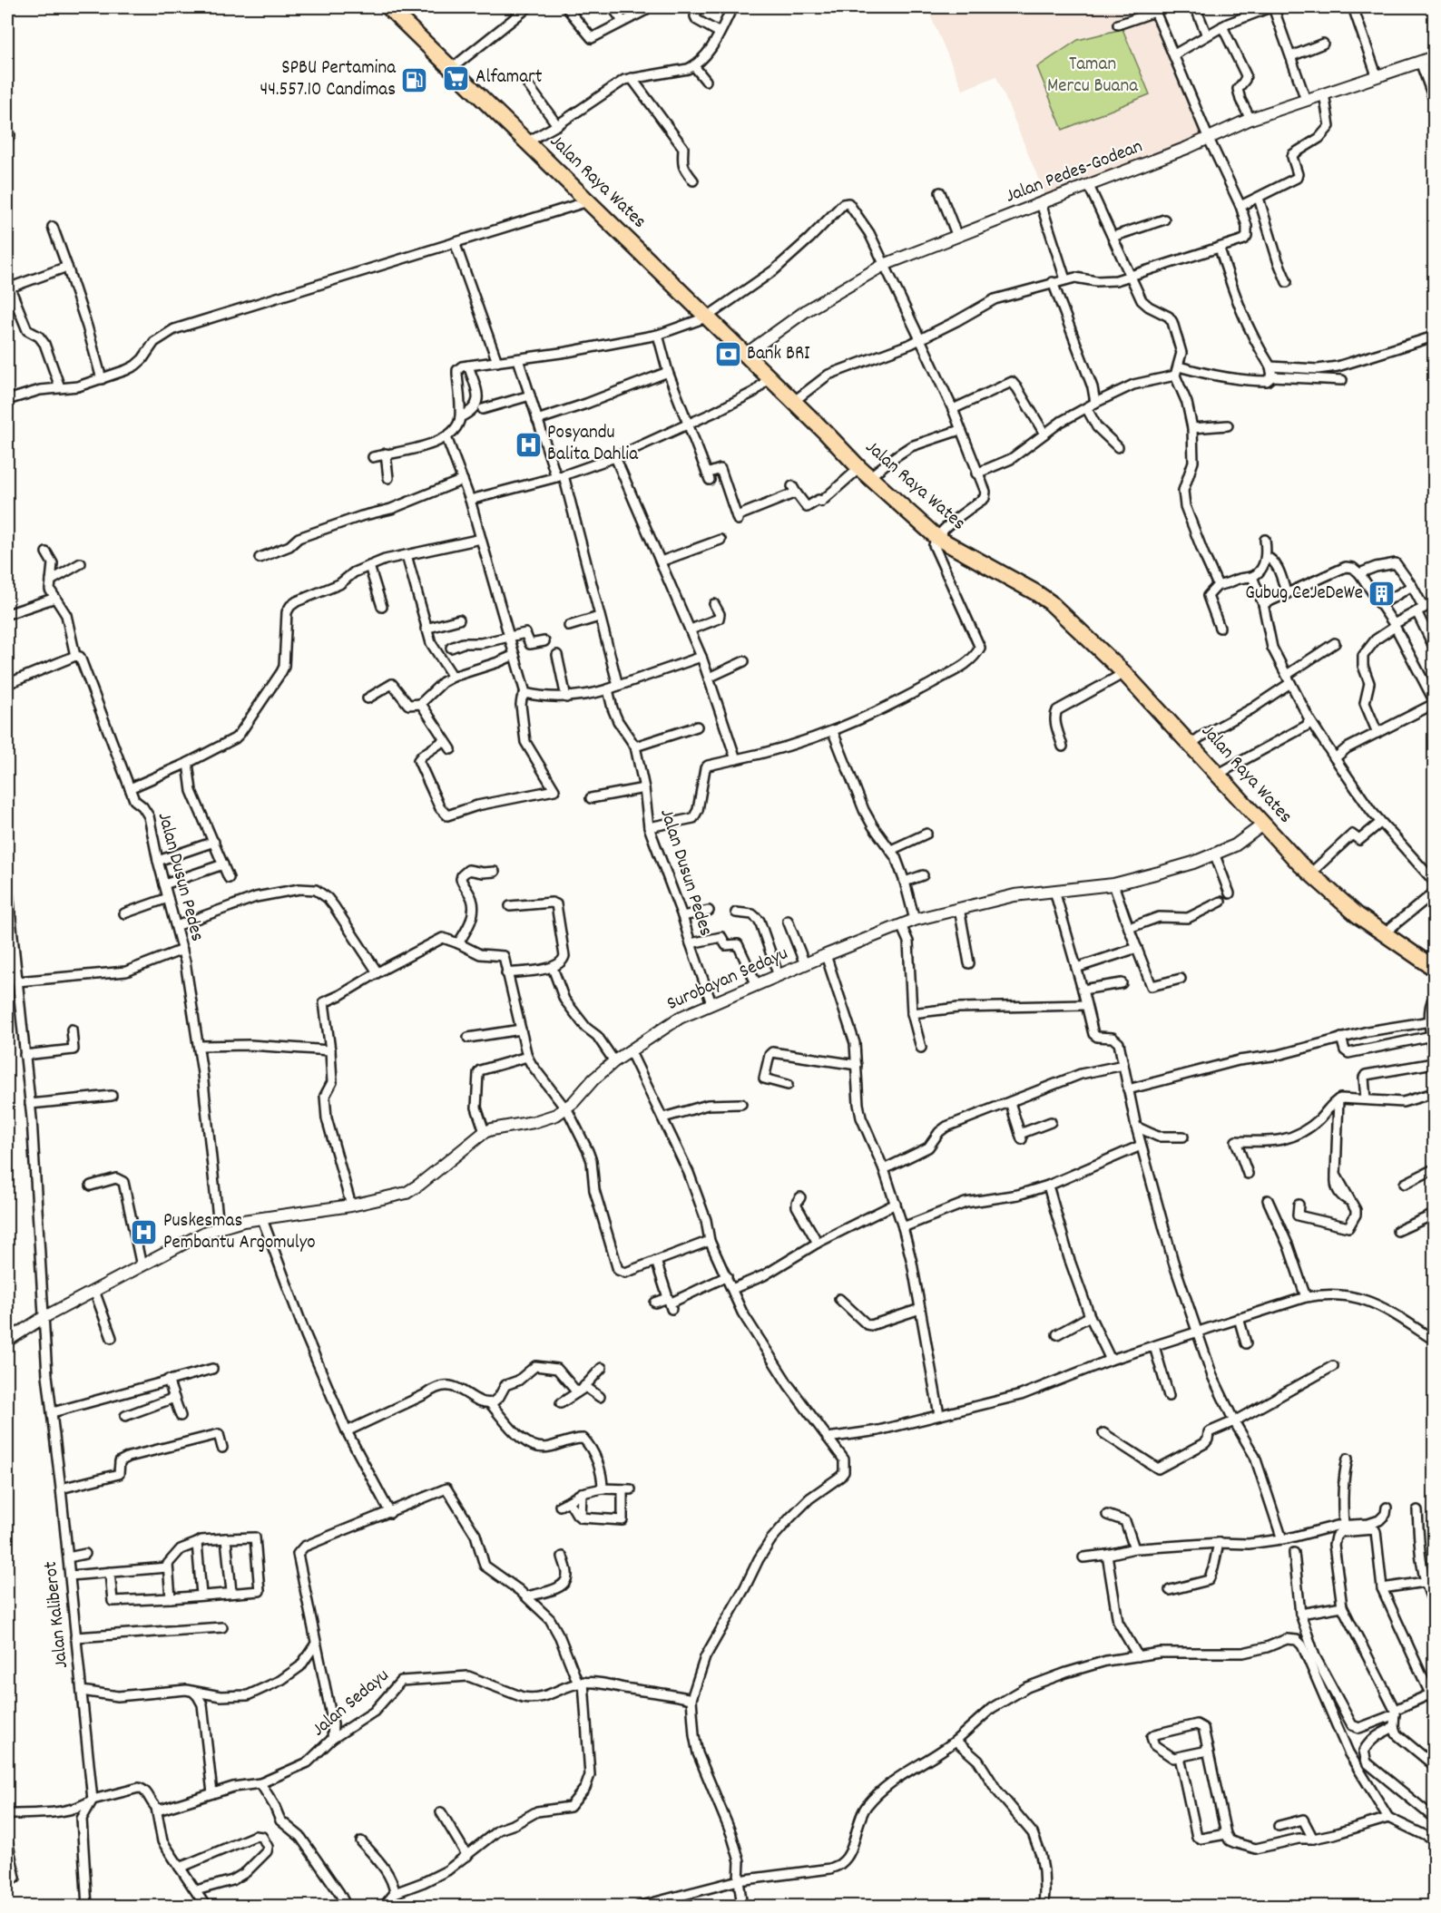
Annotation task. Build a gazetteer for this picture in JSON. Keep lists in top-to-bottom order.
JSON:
{
  "streets": {
    "highway": ["Jalan Raya Wates"],
    "main road": ["Jalan Pedes-Godean", "Surobayan Sedayu"],
    "street": ["Jalan Dusun Pedes", "Jalan Kaliberot", "Jalan Sedayu"]
  },
  "crossings": [
    ["Jalan Pedes-Godean", "Jalan Raya Wates"],
    ["Jalan Raya Wates", "Surobayan Sedayu"],
    ["Jalan Dusun Pedes", "Surobayan Sedayu"],
    ["Surobayan Sedayu", "Jalan Kaliberot"]
  ],
  "parks": ["Taman Mercu Buana"],
  "places": {
    "supermarket": ["Alfamart"],
    "fuel station": ["SPBU Pertamina 44.557.10 Candimas"],
    "bank": ["Bank BRI"],
    "hospital": ["Posyandu Balita Dahlia", "Puskesmas Pembantu Argomulyo"],
    "building": ["Gubug CeJeDeWe"]
  }
}
